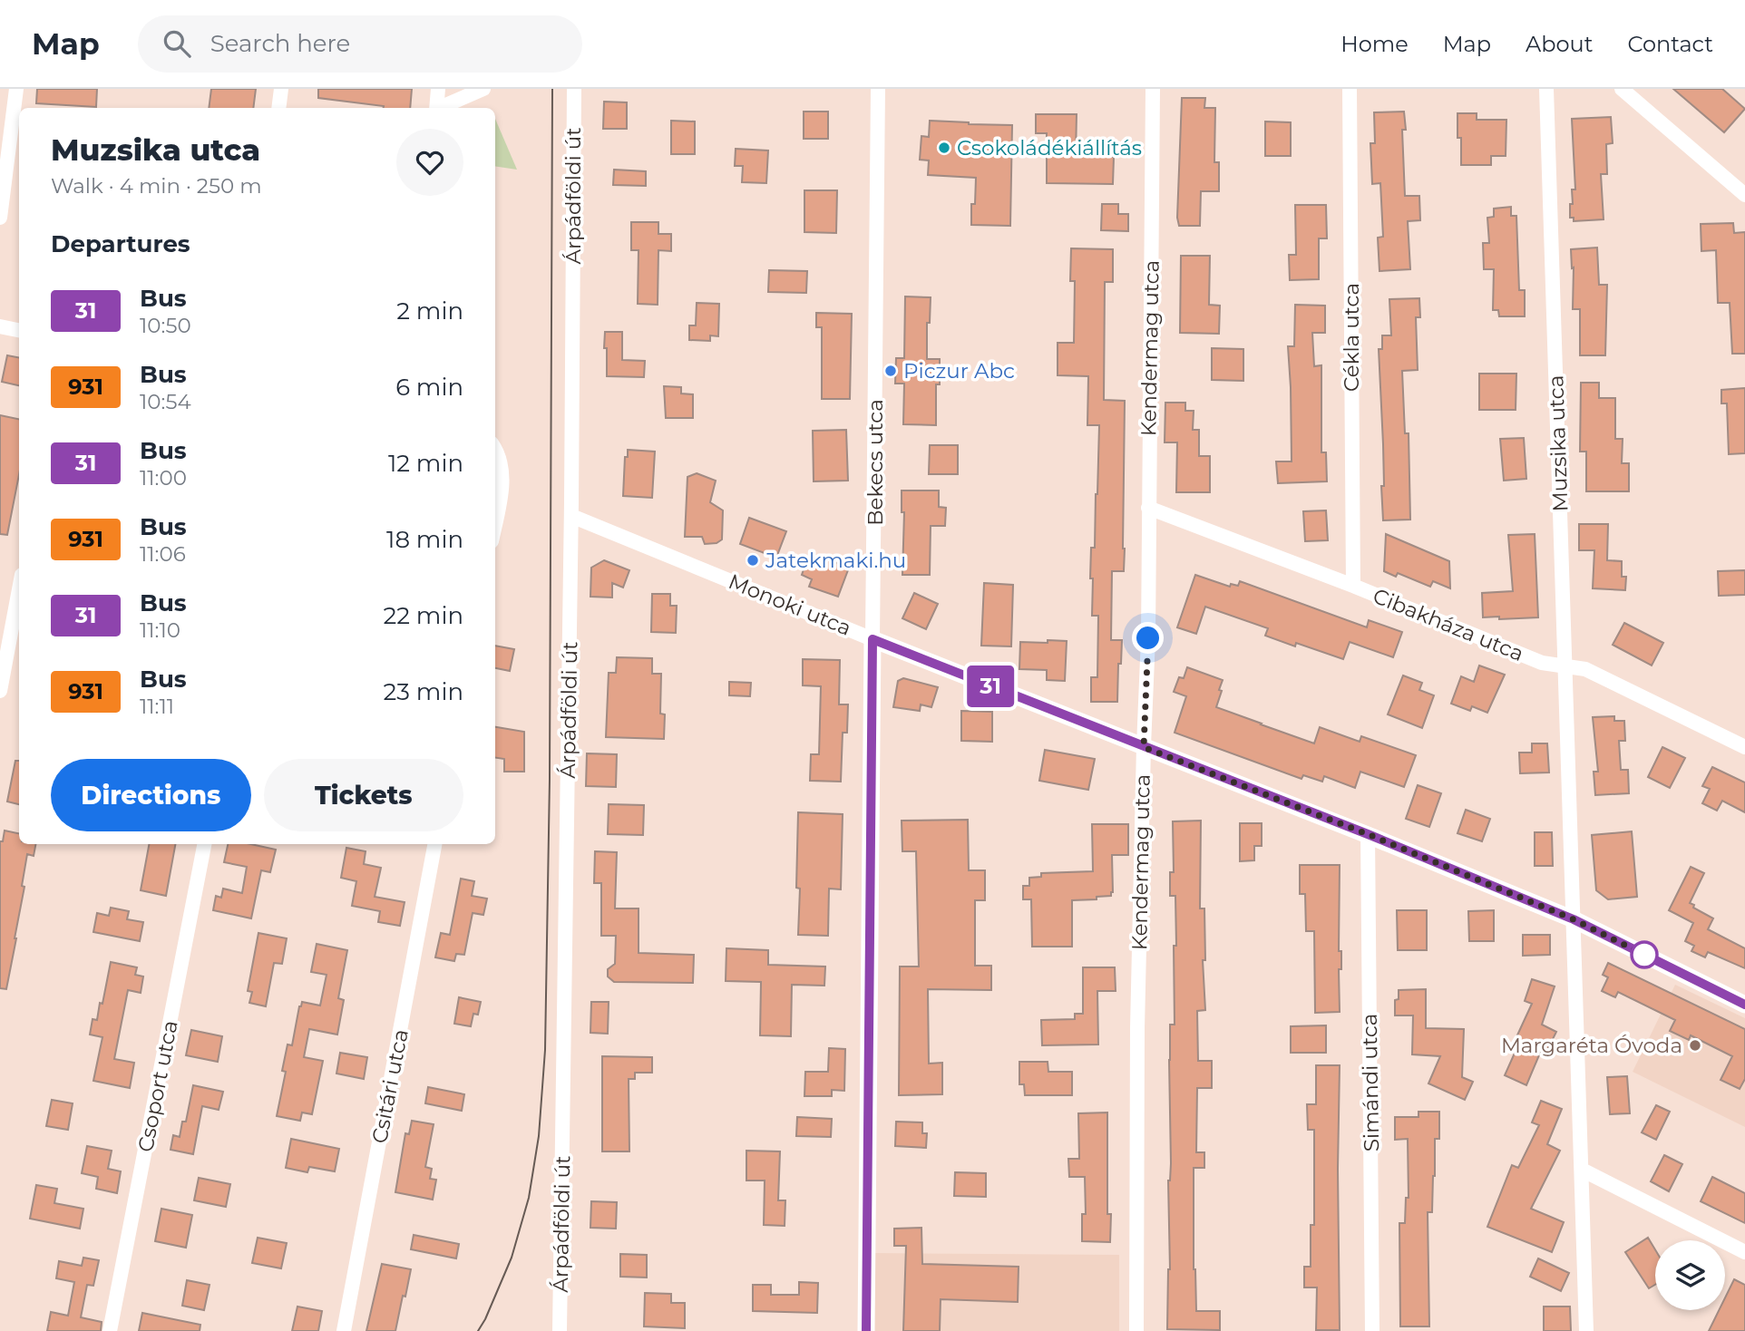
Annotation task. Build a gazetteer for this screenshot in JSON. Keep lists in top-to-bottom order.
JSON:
{
  "streets": {
    "street": [
      "Árpádföldi út",
      "Cékla utca",
      "Kendermag utca",
      "Muzsika utca",
      "Bekecs utca",
      "Monoki utca",
      "Cibakháza utca",
      "Simándi utca",
      "Csoport utca",
      "Csitári utca"
    ]
  },
  "crossings": [
    ["Árpádföldi út", "Monoki utca"],
    ["Cékla utca", "Cibakháza utca"],
    ["Kendermag utca", "Monoki utca"],
    ["Kendermag utca", "Cibakháza utca"],
    ["Muzsika utca", "Monoki utca"],
    ["Muzsika utca", "Cibakháza utca"],
    ["Bekecs utca", "Monoki utca"],
    ["Monoki utca", "Simándi utca"]
  ],
  "places": [
    "Csokoládékiállítás",
    "Piczur Abc",
    "Jatekmaki.hu",
    "Margaréta Óvoda"
  ],
  "lines": ["bus line 31"],
  "page": {
    "header": "Map",
    "search": "Search here",
    "nav": [
      "Home",
      "Map",
      "About",
      "Contact"
    ],
    "on_map": "31",
    "heading": [
      ["Muzsika utca", "Walk · 4 min · 250 m"],
      "Departures"
    ],
    "list": [
      {
        "mark": "31",
        "name": "Bus",
        "note": "10:50",
        "value": "2 min"
      },
      {
        "mark": "931",
        "name": "Bus",
        "note": "10:54",
        "value": "6 min"
      },
      {
        "mark": "31",
        "name": "Bus",
        "note": "11:00",
        "value": "12 min"
      },
      {
        "mark": "931",
        "name": "Bus",
        "note": "11:06",
        "value": "18 min"
      },
      {
        "mark": "31",
        "name": "Bus",
        "note": "11:10",
        "value": "22 min"
      },
      {
        "mark": "931",
        "name": "Bus",
        "note": "11:11",
        "value": "23 min"
      }
    ],
    "buttons": ["Directions", "Tickets"]
  }
}
